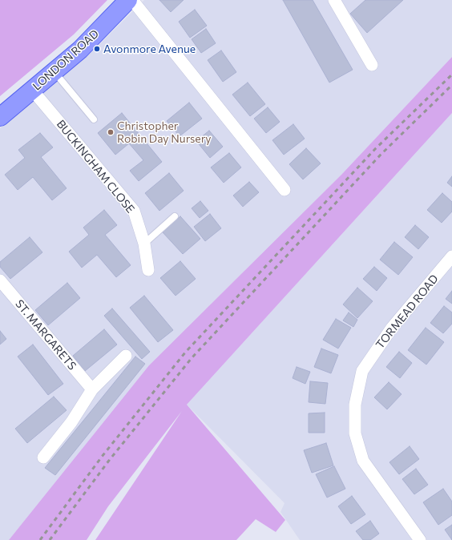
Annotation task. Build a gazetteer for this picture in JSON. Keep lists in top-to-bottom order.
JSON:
{
  "streets": {
    "main road": ["LONDON ROAD"],
    "street": ["BUCKINGHAM CLOSE", "TORMEAD ROAD", "ST. MARGARETS"]
  },
  "crossings": [
    ["LONDON ROAD", "BUCKINGHAM CLOSE"]
  ],
  "places": ["Avonmore Avenue", "Christopher Robin Day Nursery"]
}
